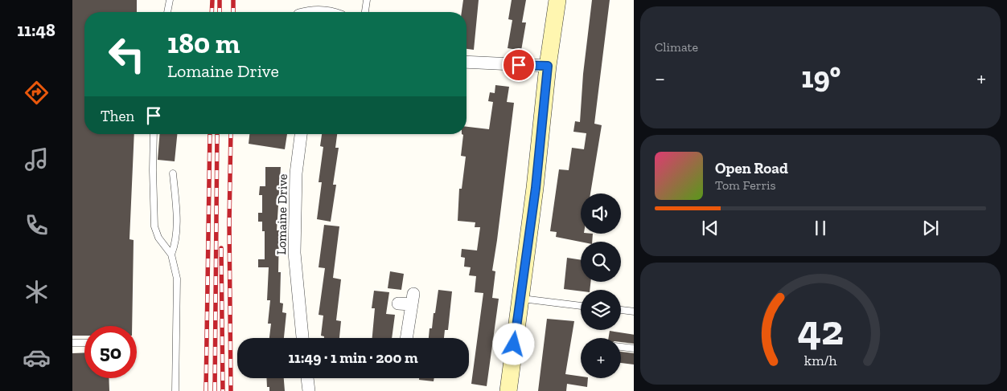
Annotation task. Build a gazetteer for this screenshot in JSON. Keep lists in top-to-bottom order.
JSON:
{
  "streets": {
    "street": ["Lomaine Drive"]
  },
  "page": {
    "tabs": "11:48",
    "tile": "Climate",
    "turn": ["180 m", "Lomaine Drive"],
    "heat": ["−", "19°", "+"],
    "then": "Then",
    "song": ["Open Road", "Tom Ferris"],
    "map_buttons": "+",
    "limit": "50",
    "trip": "11:49 · 1 min · 200 m",
    "gauge": ["42", "km/h"]
  }
}
